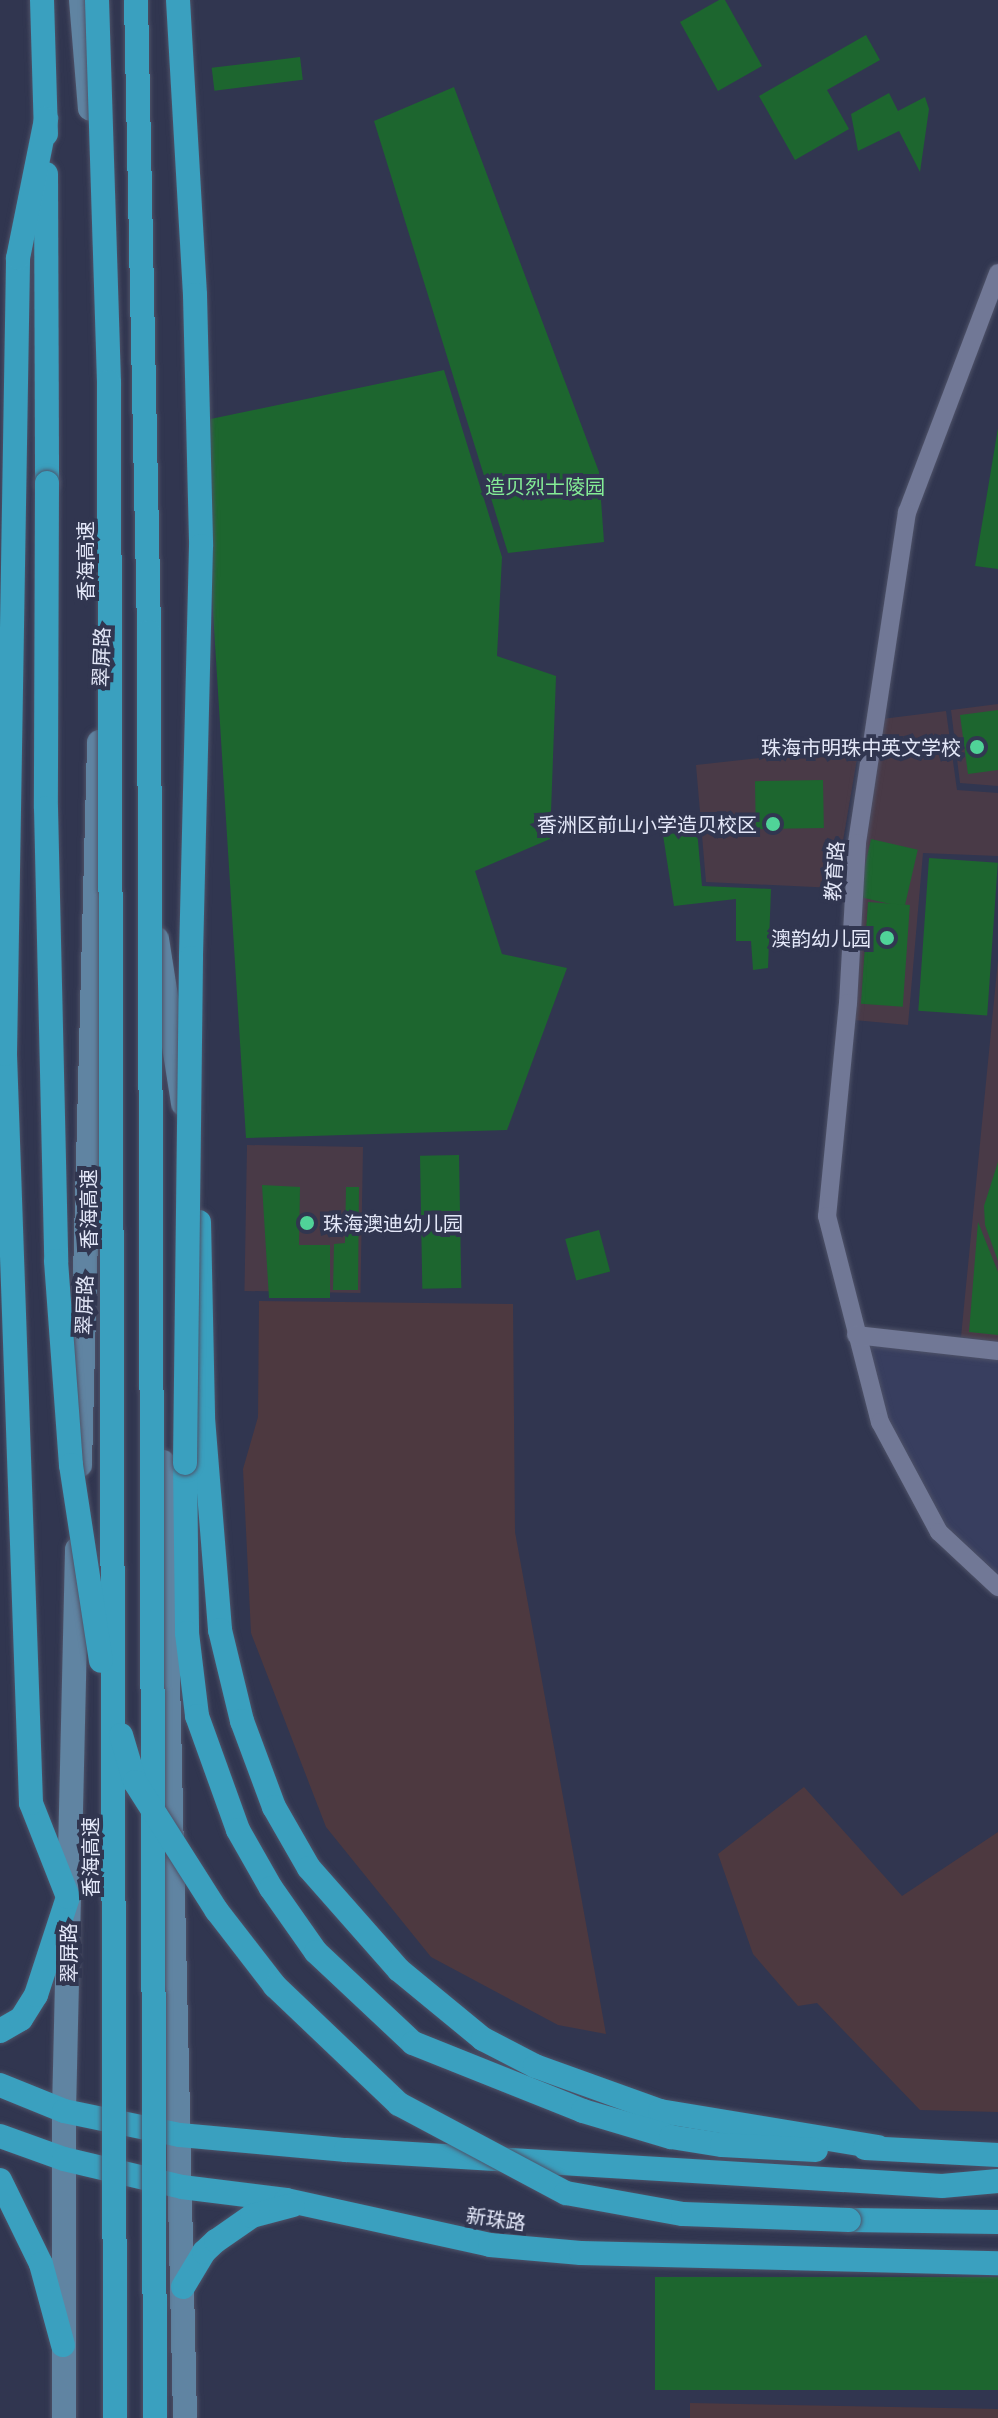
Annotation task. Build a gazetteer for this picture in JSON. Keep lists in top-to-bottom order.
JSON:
{
  "streets": {
    "highway": ["香海高速", "新珠路"],
    "main road": ["翠屏路"],
    "street": ["教育路"]
  },
  "crossings": [
    ["翠屏路", "新珠路"]
  ],
  "parks": ["造贝烈士陵园"],
  "places": [
    "珠海市明珠中英文学校",
    "香洲区前山小学造贝校区",
    "澳韵幼儿园",
    "珠海澳迪幼儿园"
  ]
}
